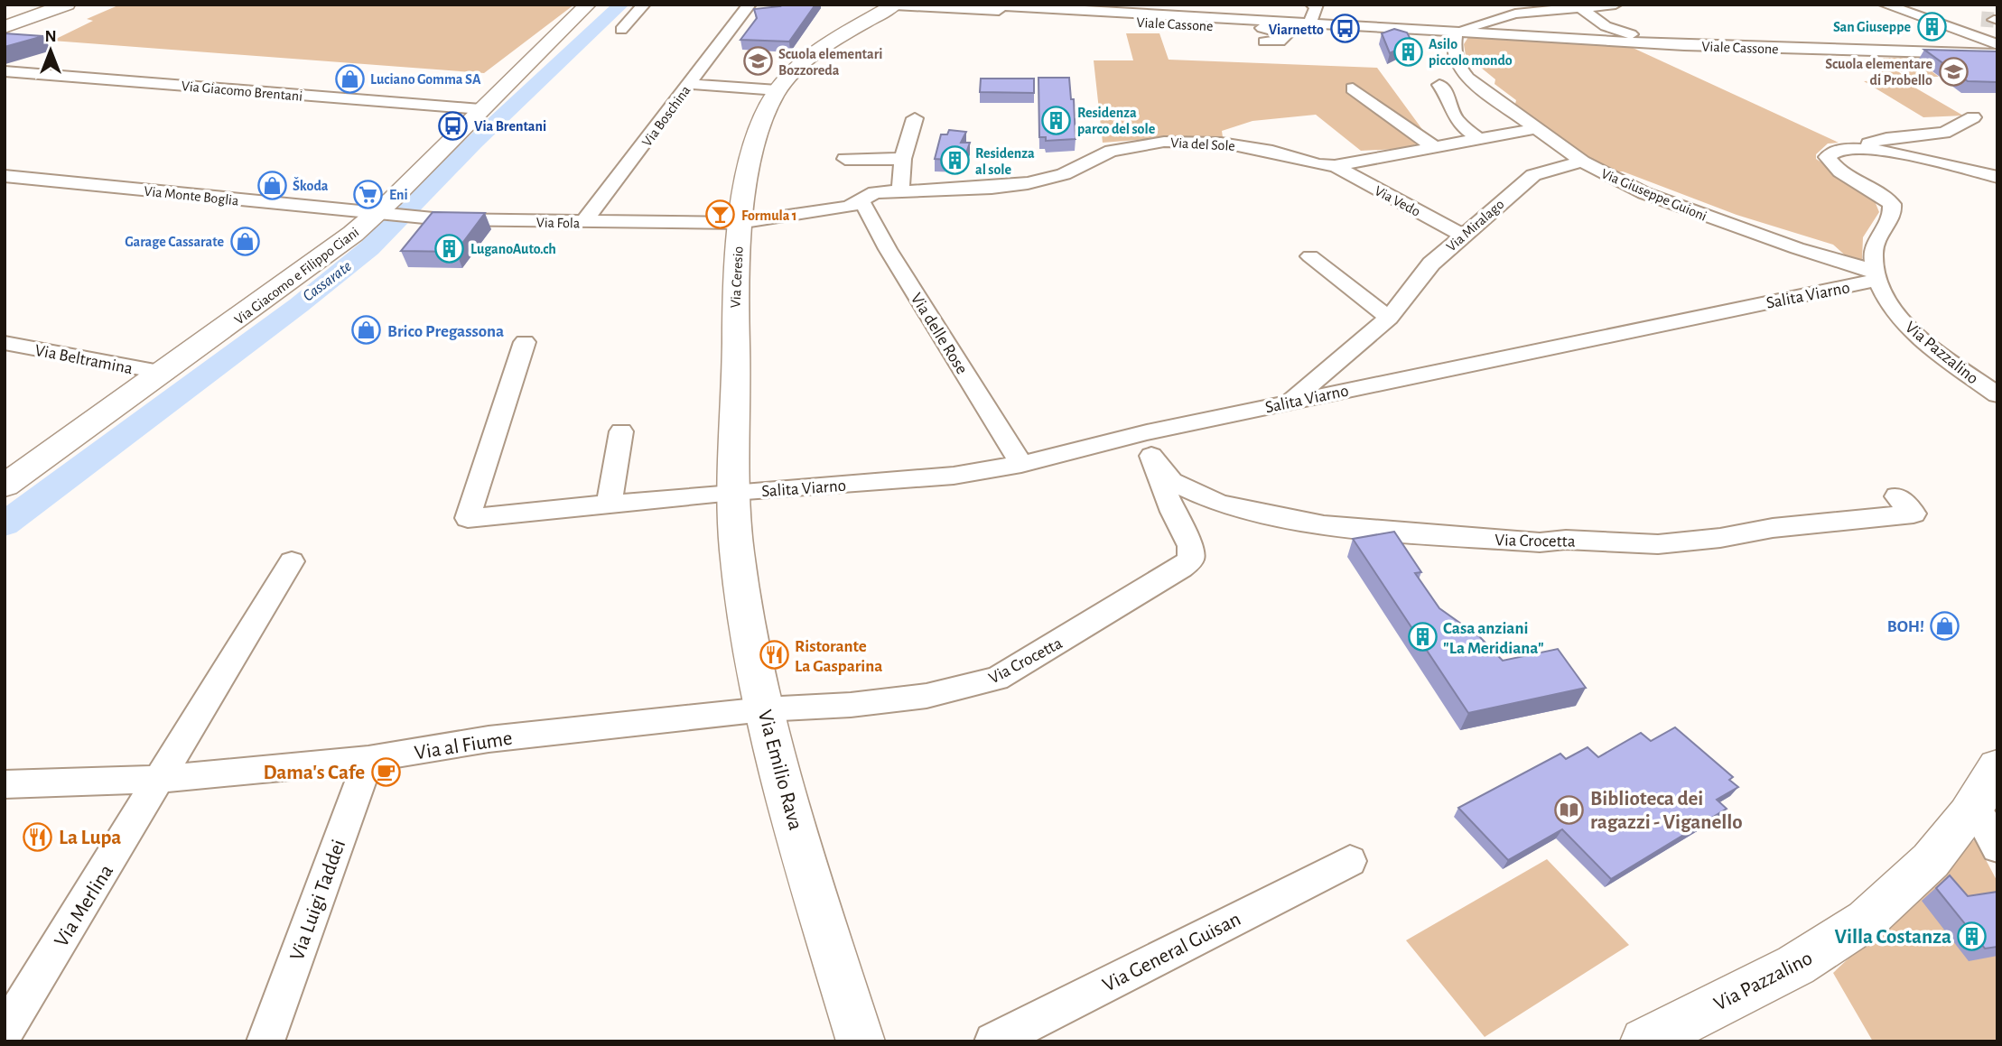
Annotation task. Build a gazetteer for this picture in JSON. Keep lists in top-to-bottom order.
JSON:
{
  "streets": {
    "main road": [
      "Via Giacomo e Filippo Ciani",
      "Via Ceresio",
      "Via Pazzalino",
      "Via Emilio Rava"
    ],
    "street": [
      "Viale Cassone",
      "Via Giacomo Brentani",
      "Via Boschina",
      "Via del Sole",
      "Via Giuseppe Guioni",
      "Via Monte Boglia",
      "Via Vedo",
      "Via Fola",
      "Via Miralago",
      "Salita Viarno",
      "Via delle Rose",
      "Via Beltramina",
      "Via Crocetta",
      "Via al Fiume",
      "Via Luigi Taddei",
      "Via Merlina",
      "Via General Guisan"
    ]
  },
  "crossings": [
    ["Viale Cassone", "Via Giuseppe Guioni"],
    ["Viale Cassone", "Via Ceresio"],
    ["Via Giacomo Brentani", "Via Giacomo e Filippo Ciani"],
    ["Via Boschina", "Via Fola"],
    ["Via del Sole", "Via Giuseppe Guioni"],
    ["Via del Sole", "Via Vedo"],
    ["Via del Sole", "Via Fola"],
    ["Via del Sole", "Via Ceresio"],
    ["Via del Sole", "Via delle Rose"],
    ["Via Giuseppe Guioni", "Via Miralago"],
    ["Via Giuseppe Guioni", "Salita Viarno"],
    ["Via Giuseppe Guioni", "Via Pazzalino"],
    ["Via Monte Boglia", "Via Fola"],
    ["Via Monte Boglia", "Via Giacomo e Filippo Ciani"],
    ["Via Vedo", "Via Miralago"],
    ["Via Fola", "Via Giacomo e Filippo Ciani"],
    ["Via Fola", "Via Ceresio"],
    ["Via Miralago", "Salita Viarno"],
    ["Via Giacomo e Filippo Ciani", "Via Beltramina"],
    ["Via Ceresio", "Salita Viarno"],
    ["Via Ceresio", "Via Emilio Rava"],
    ["Salita Viarno", "Via delle Rose"],
    ["Salita Viarno", "Via Pazzalino"],
    ["Salita Viarno", "Via Crocetta"],
    ["Salita Viarno", "Via Emilio Rava"],
    ["Via Crocetta", "Via al Fiume"],
    ["Via Crocetta", "Via Emilio Rava"],
    ["Via al Fiume", "Via Emilio Rava"],
    ["Via al Fiume", "Via Luigi Taddei"],
    ["Via al Fiume", "Via Merlina"]
  ],
  "water": ["Cassarate"],
  "places": {
    "building": [
      "San Giuseppe",
      "Asilo piccolo mondo",
      "Residenza parco del sole",
      "Residenza al sole",
      "LuganoAuto.ch",
      "Casa anziani \"La Meridiana\"",
      "Villa Costanza"
    ],
    "bus stop": ["Viarnetto", "Via Brentani"],
    "school or university": ["Scuola elementari Bozzoreda", "Scuola elementare di Probello"],
    "shop": [
      "Luciano Gomma SA",
      "Škoda",
      "Garage Cassarate",
      "Brico Pregassona",
      "BOH!"
    ],
    "supermarket": ["Eni"],
    "bar": ["Formula 1"],
    "restaurant": ["Ristorante La Gasparina", "La Lupa"],
    "cafe": ["Dama's Cafe"],
    "library": ["Biblioteca dei ragazzi - Viganello"]
  },
  "north": "top"
}
